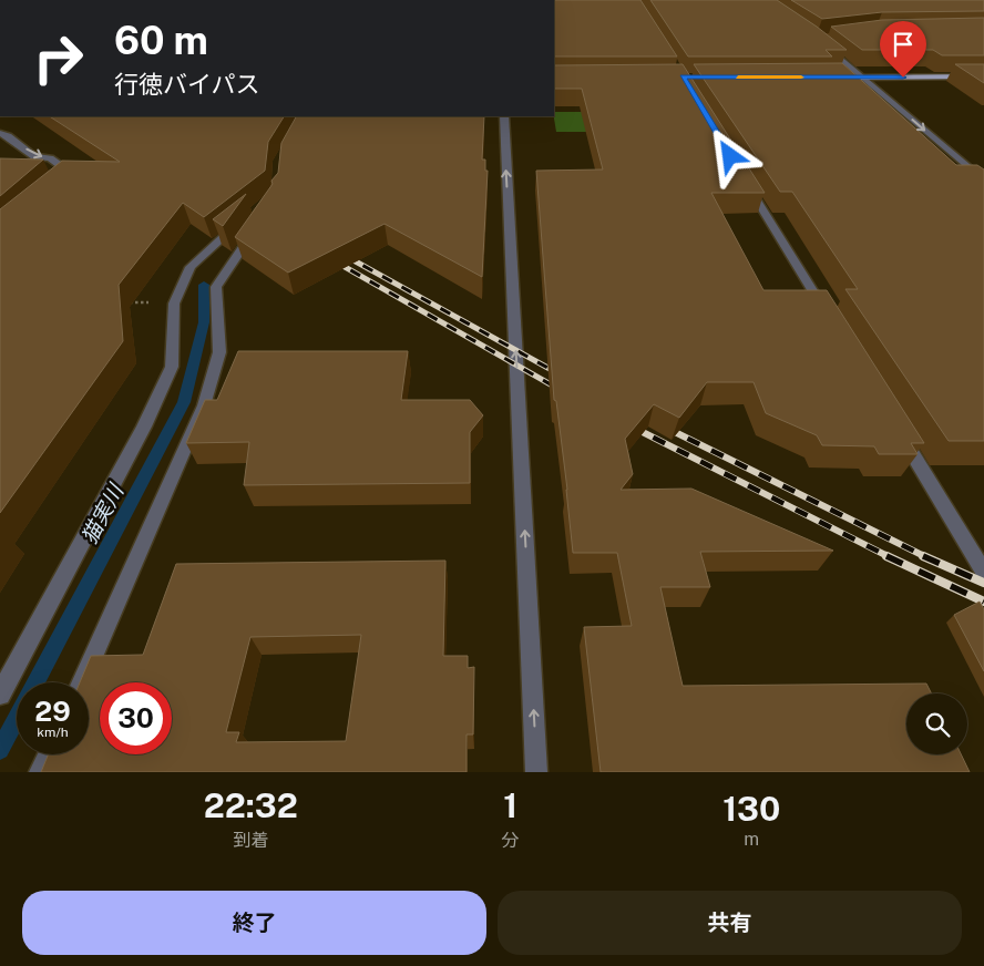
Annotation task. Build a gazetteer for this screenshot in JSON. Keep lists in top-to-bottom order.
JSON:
{
  "water": ["猫実川"],
  "page": {
    "turn": ["60 m", "行徳バイパス"],
    "speed": "29 km/h",
    "limit": "30",
    "eta": [
      "22:32",
      "到着",
      "1",
      "分",
      "130",
      "m"
    ],
    "buttons": ["終了", "共有"]
  }
}
